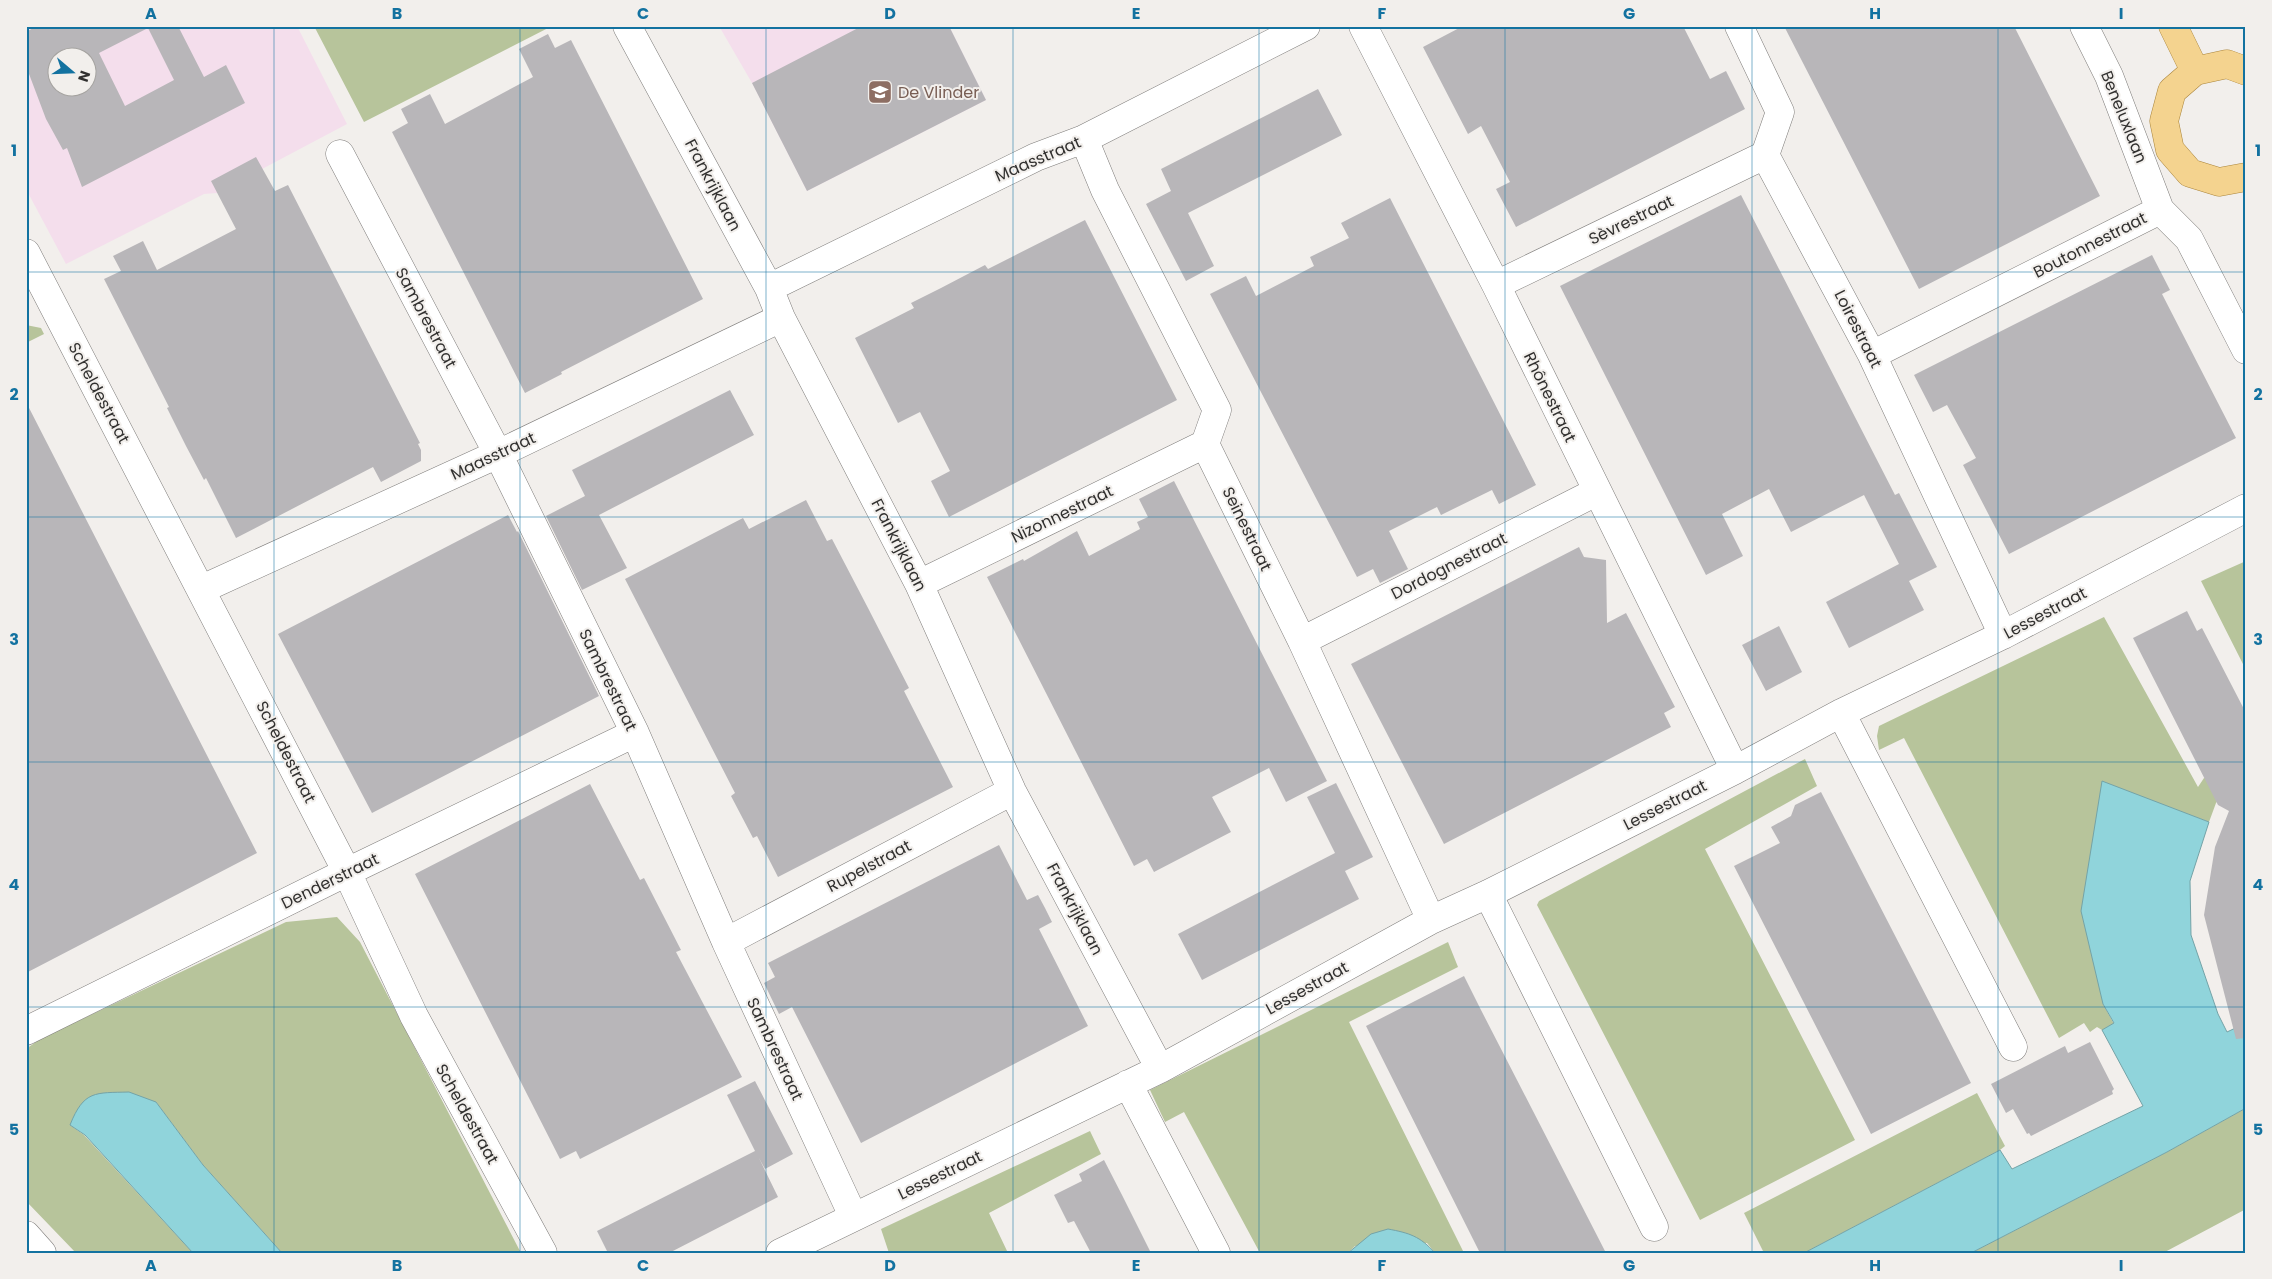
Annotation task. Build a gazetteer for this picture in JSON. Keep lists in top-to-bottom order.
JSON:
{
  "streets": {
    "street": [
      "Beneluxlaan",
      "Maasstraat",
      "Frankrijklaan",
      "Sèvrestraat",
      "Boutonnestraat",
      "Sambrestraat",
      "Loirestraat",
      "Scheldestraat",
      "Rhônestraat",
      "Nizonnestraat",
      "Seinestraat",
      "Dordognestraat",
      "Lessestraat",
      "Rupelstraat",
      "Denderstraat"
    ]
  },
  "crossings": [
    ["Beneluxlaan", "Boutonnestraat"],
    ["Maasstraat", "Frankrijklaan"],
    ["Maasstraat", "Sambrestraat"],
    ["Maasstraat", "Scheldestraat"],
    ["Frankrijklaan", "Nizonnestraat"],
    ["Frankrijklaan", "Lessestraat"],
    ["Frankrijklaan", "Rupelstraat"],
    ["Sèvrestraat", "Loirestraat"],
    ["Sèvrestraat", "Rhônestraat"],
    ["Boutonnestraat", "Loirestraat"],
    ["Sambrestraat", "Lessestraat"],
    ["Sambrestraat", "Rupelstraat"],
    ["Sambrestraat", "Denderstraat"],
    ["Loirestraat", "Lessestraat"],
    ["Scheldestraat", "Denderstraat"],
    ["Rhônestraat", "Dordognestraat"],
    ["Rhônestraat", "Lessestraat"],
    ["Nizonnestraat", "Seinestraat"],
    ["Seinestraat", "Dordognestraat"],
    ["Seinestraat", "Lessestraat"]
  ],
  "places": {
    "school or university": ["De Vlinder"]
  },
  "north": "right",
  "grid": {
    "columns": [
      "A",
      "B",
      "C",
      "D",
      "E",
      "F",
      "G",
      "H",
      "I"
    ],
    "rows": [
      "1",
      "2",
      "3",
      "4",
      "5"
    ]
  }
}
